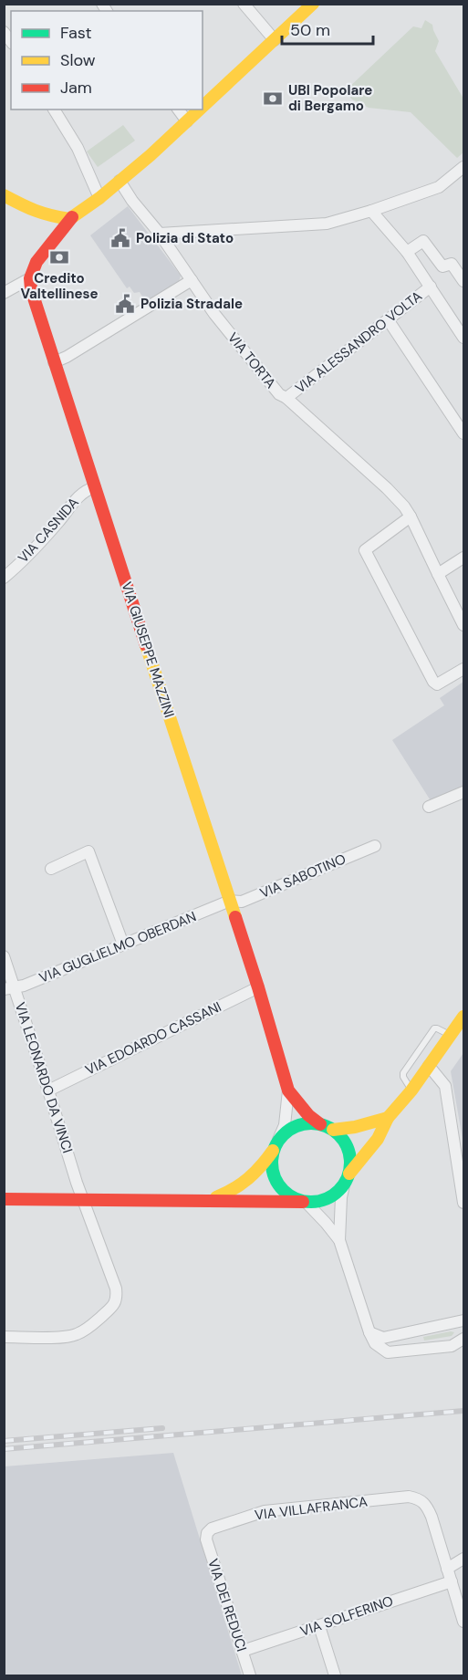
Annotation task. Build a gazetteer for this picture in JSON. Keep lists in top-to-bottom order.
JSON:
{
  "streets": {
    "street": [
      "VIA ALESSANDRO VOLTA",
      "VIA TORTA",
      "VIA CASNIDA",
      "VIA GIUSEPPE MAZZINI",
      "VIA SABOTINO",
      "VIA GUGLIELMO OBERDAN",
      "VIA EDOARDO CASSANI",
      "VIA LEONARDO DA VINCI",
      "VIA VILLAFRANCA",
      "VIA DEI REDUCI",
      "VIA SOLFERINO"
    ]
  },
  "crossings": [
    ["VIA ALESSANDRO VOLTA", "VIA TORTA"],
    ["VIA CASNIDA", "VIA GIUSEPPE MAZZINI"],
    ["VIA GIUSEPPE MAZZINI", "VIA SABOTINO"],
    ["VIA GIUSEPPE MAZZINI", "VIA GUGLIELMO OBERDAN"],
    ["VIA GIUSEPPE MAZZINI", "VIA EDOARDO CASSANI"],
    ["VIA SABOTINO", "VIA GUGLIELMO OBERDAN"],
    ["VIA GUGLIELMO OBERDAN", "VIA LEONARDO DA VINCI"],
    ["VIA EDOARDO CASSANI", "VIA LEONARDO DA VINCI"],
    ["VIA VILLAFRANCA", "VIA DEI REDUCI"],
    ["VIA DEI REDUCI", "VIA SOLFERINO"]
  ],
  "places": {
    "bank": ["UBI Popolare di Bergamo", "Credito Valtellinese"],
    "public building": ["Polizia di Stato", "Polizia Stradale"]
  },
  "legend": ["Fast", "Slow", "Jam"],
  "scale_bar": "50 m"
}
